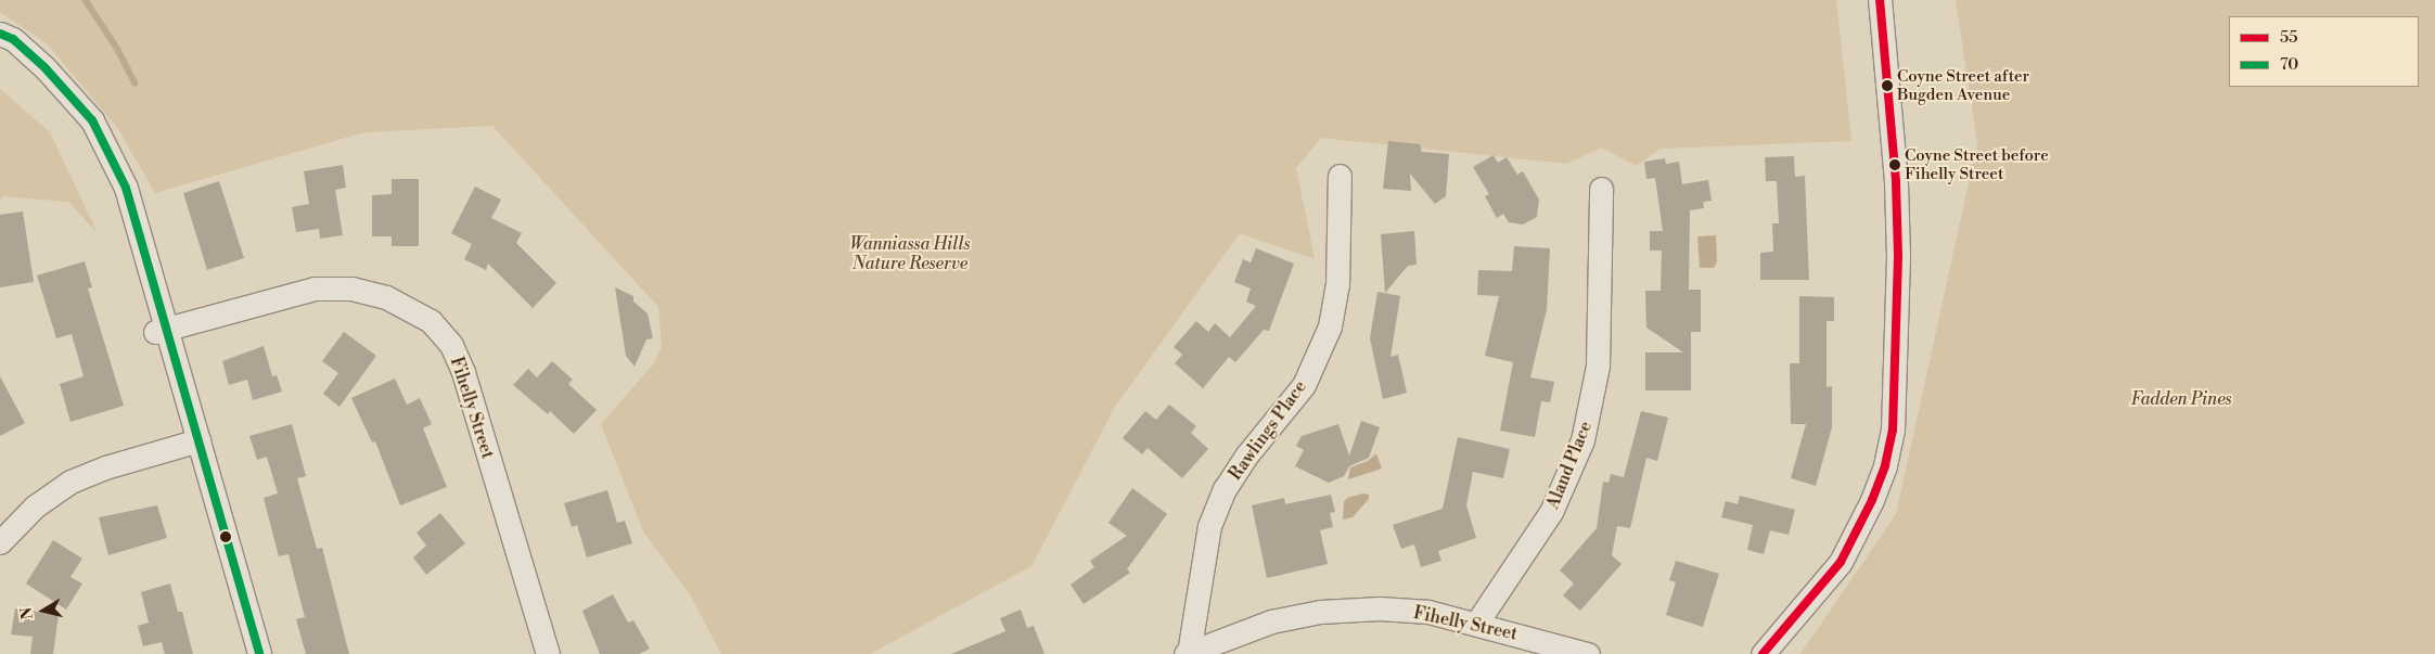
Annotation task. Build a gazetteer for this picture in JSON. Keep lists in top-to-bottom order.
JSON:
{
  "streets": {
    "street": ["Fihelly Street", "Rawlings Place", "Aland Place"]
  },
  "crossings": [
    ["Fihelly Street", "Rawlings Place"],
    ["Fihelly Street", "Aland Place"]
  ],
  "parks": ["Wanniassa Hills Nature Reserve", "Fadden Pines"],
  "places": ["Coyne Street after Bugden Avenue", "Coyne Street before Fihelly Street"],
  "lines": ["transit line 55", "transit line 70"],
  "legend": ["55", "70"],
  "north": "left"
}
